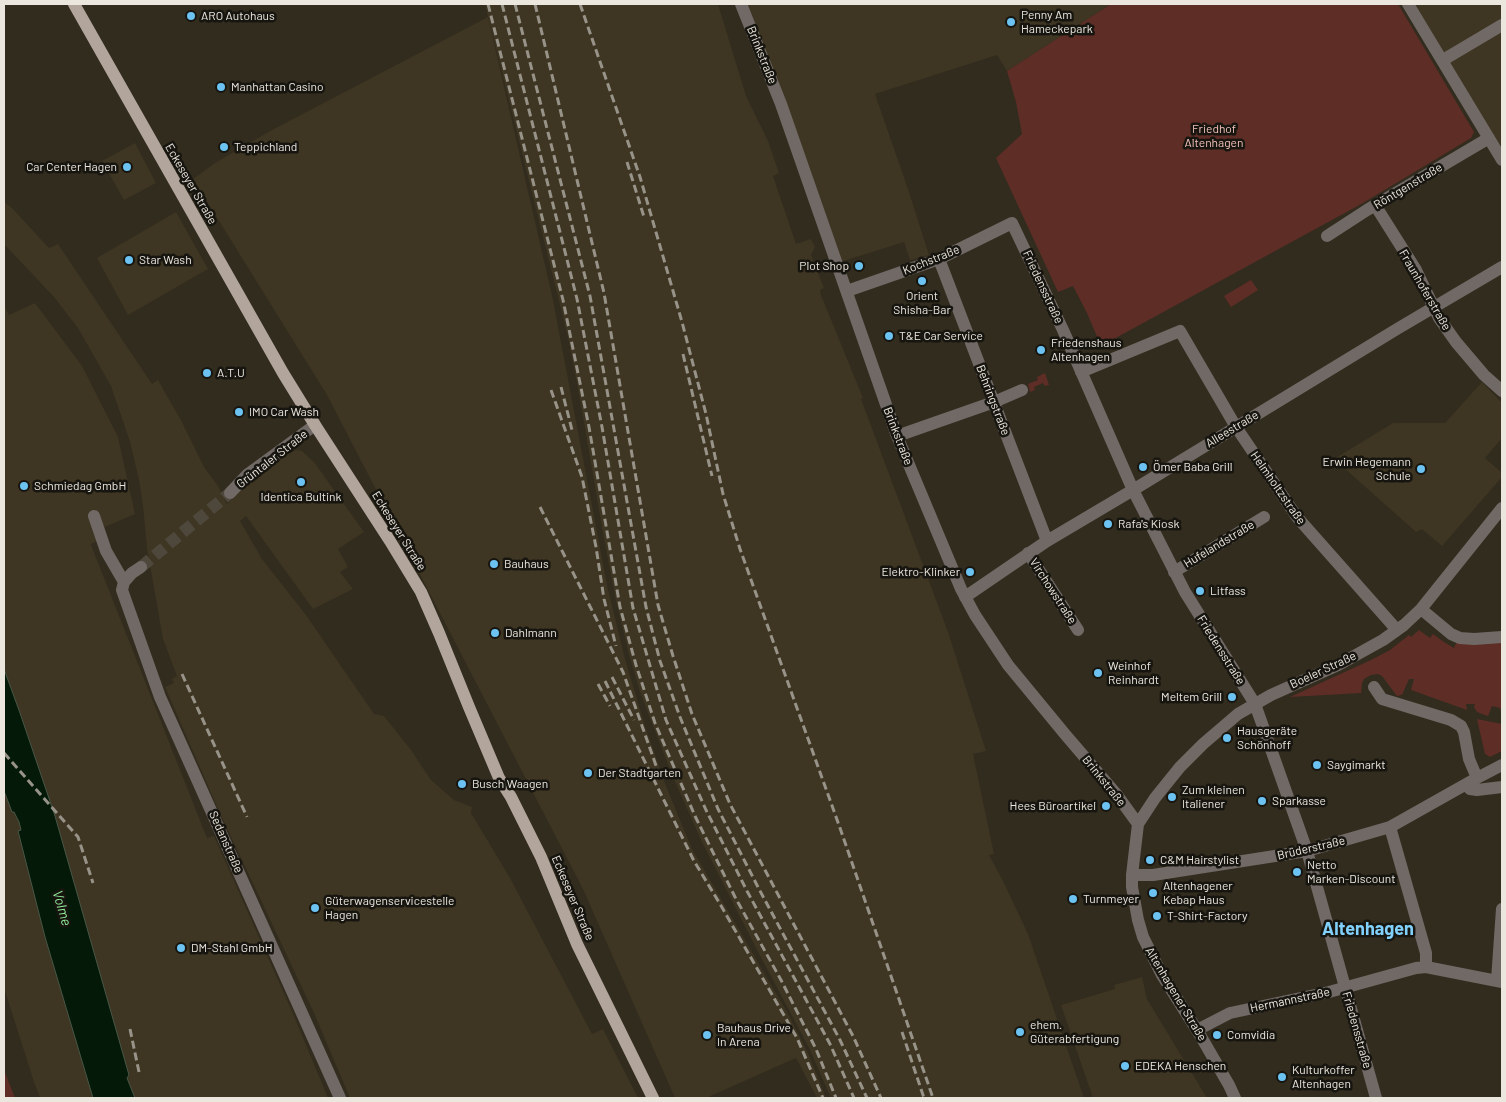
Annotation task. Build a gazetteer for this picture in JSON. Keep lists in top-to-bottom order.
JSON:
{
  "streets": {
    "main road": ["Eckeseyer Straße"],
    "street": [
      "Brinkstraße",
      "Röntgenstraße",
      "Kochstraße",
      "Friedensstraße",
      "Fraunhoferstraße",
      "Behringstraße",
      "Alleestraße",
      "Grüntaler Straße",
      "Helmholtzstraße",
      "Hufelandstraße",
      "Virchowstraße",
      "Boeler Straße",
      "Sedanstraße",
      "Brüderstraße",
      "Altenhagener Straße",
      "Hermannstraße"
    ]
  },
  "crossings": [
    ["Brinkstraße", "Kochstraße"],
    ["Brinkstraße", "Alleestraße"],
    ["Brinkstraße", "Boeler Straße"],
    ["Brinkstraße", "Altenhagener Straße"],
    ["Eckeseyer Straße", "Grüntaler Straße"],
    ["Röntgenstraße", "Fraunhoferstraße"],
    ["Kochstraße", "Friedensstraße"],
    ["Kochstraße", "Behringstraße"],
    ["Friedensstraße", "Alleestraße"],
    ["Friedensstraße", "Helmholtzstraße"],
    ["Friedensstraße", "Hufelandstraße"],
    ["Friedensstraße", "Boeler Straße"],
    ["Friedensstraße", "Brüderstraße"],
    ["Friedensstraße", "Hermannstraße"],
    ["Fraunhoferstraße", "Alleestraße"],
    ["Behringstraße", "Alleestraße"],
    ["Alleestraße", "Helmholtzstraße"],
    ["Alleestraße", "Virchowstraße"],
    ["Helmholtzstraße", "Boeler Straße"],
    ["Boeler Straße", "Altenhagener Straße"],
    ["Brüderstraße", "Altenhagener Straße"],
    ["Altenhagener Straße", "Hermannstraße"]
  ],
  "districts": ["Altenhagen"],
  "water": ["Volme"],
  "parks": ["Friedhof Altenhagen"],
  "places": [
    "ARO Autohaus",
    "Penny Am Hameckepark",
    "Manhattan Casino",
    "Teppichland",
    "Car Center Hagen",
    "Star Wash",
    "Plot Shop",
    "Orient Shisha-Bar",
    "T&E Car Service",
    "Friedenshaus Altenhagen",
    "A.T.U",
    "IMO Car Wash",
    "Ömer Baba Grill",
    "Erwin Hegemann Schule",
    "Identica Bultink",
    "Schmiedag GmbH",
    "Rafa's Kiosk",
    "Bauhaus",
    "Elektro-Klinker",
    "Litfass",
    "Dahlmann",
    "Weinhof Reinhardt",
    "Meltem Grill",
    "Hausgeräte Schönhoff",
    "Saygimarkt",
    "Der Stadtgarten",
    "Busch Waagen",
    "Zum kleinen Italiener",
    "Sparkasse",
    "Hees Büroartikel",
    "C&M Hairstylist",
    "Netto Marken-Discount",
    "Altenhagener Kebap Haus",
    "Turnmeyer",
    "Güterwagenservicestelle Hagen",
    "T-Shirt-Factory",
    "DM-Stahl GmbH",
    "ehem. Güterabfertigung",
    "Bauhaus Drive In Arena",
    "Comvidia",
    "EDEKA Henschen",
    "Kulturkoffer Altenhagen"
  ]
}
